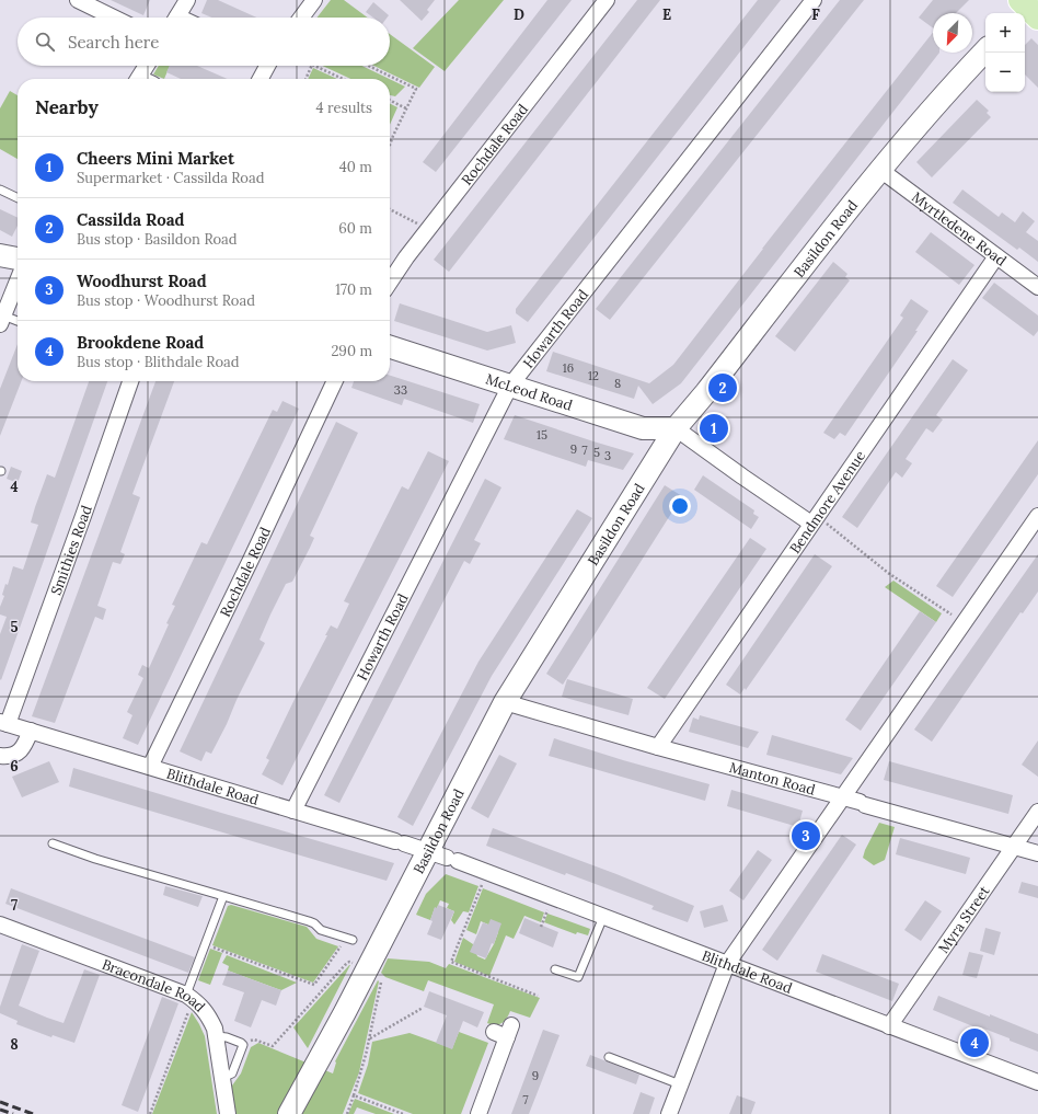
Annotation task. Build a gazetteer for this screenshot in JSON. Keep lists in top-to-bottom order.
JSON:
{
  "streets": {
    "main road": ["Basildon Road", "McLeod Road"],
    "street": [
      "Rochdale Road",
      "Myrtledene Road",
      "Howarth Road",
      "Bendmore Avenue",
      "Smithies Road",
      "Manton Road",
      "Blithdale Road",
      "Myra Street",
      "Bracondale Road"
    ]
  },
  "crossings": [
    ["Rochdale Road", "Blithdale Road"],
    ["Myrtledene Road", "Basildon Road"],
    ["Myrtledene Road", "Bendmore Avenue"],
    ["Basildon Road", "McLeod Road"],
    ["Basildon Road", "Manton Road"],
    ["Basildon Road", "Blithdale Road"],
    ["Howarth Road", "McLeod Road"],
    ["Howarth Road", "Blithdale Road"],
    ["Bendmore Avenue", "Manton Road"],
    ["Smithies Road", "Blithdale Road"],
    ["Manton Road", "Myra Street"],
    ["Blithdale Road", "Myra Street"]
  ],
  "house_numbers": [
    "16",
    "12",
    "8",
    "33",
    "15",
    "9",
    "7",
    "5",
    "3",
    "9",
    "7"
  ],
  "north": "bottom left",
  "page": {
    "map_buttons": ["+", "−"],
    "search": "Search here",
    "heading": ["Nearby", "4 results"],
    "list": [
      {
        "mark": "1",
        "name": "Cheers Mini Market",
        "note": "Supermarket · Cassilda Road",
        "value": "40 m"
      },
      {
        "mark": "2",
        "name": "Cassilda Road",
        "note": "Bus stop · Basildon Road",
        "value": "60 m"
      },
      {
        "mark": "3",
        "name": "Woodhurst Road",
        "note": "Bus stop · Woodhurst Road",
        "value": "170 m"
      },
      {
        "mark": "4",
        "name": "Brookdene Road",
        "note": "Bus stop · Blithdale Road",
        "value": "290 m"
      }
    ],
    "pins": [
      "2",
      "1",
      "3",
      "4"
    ]
  },
  "grid": {
    "columns": ["D", "E", "F"],
    "rows": [
      "4",
      "5",
      "6",
      "7",
      "8"
    ]
  }
}
